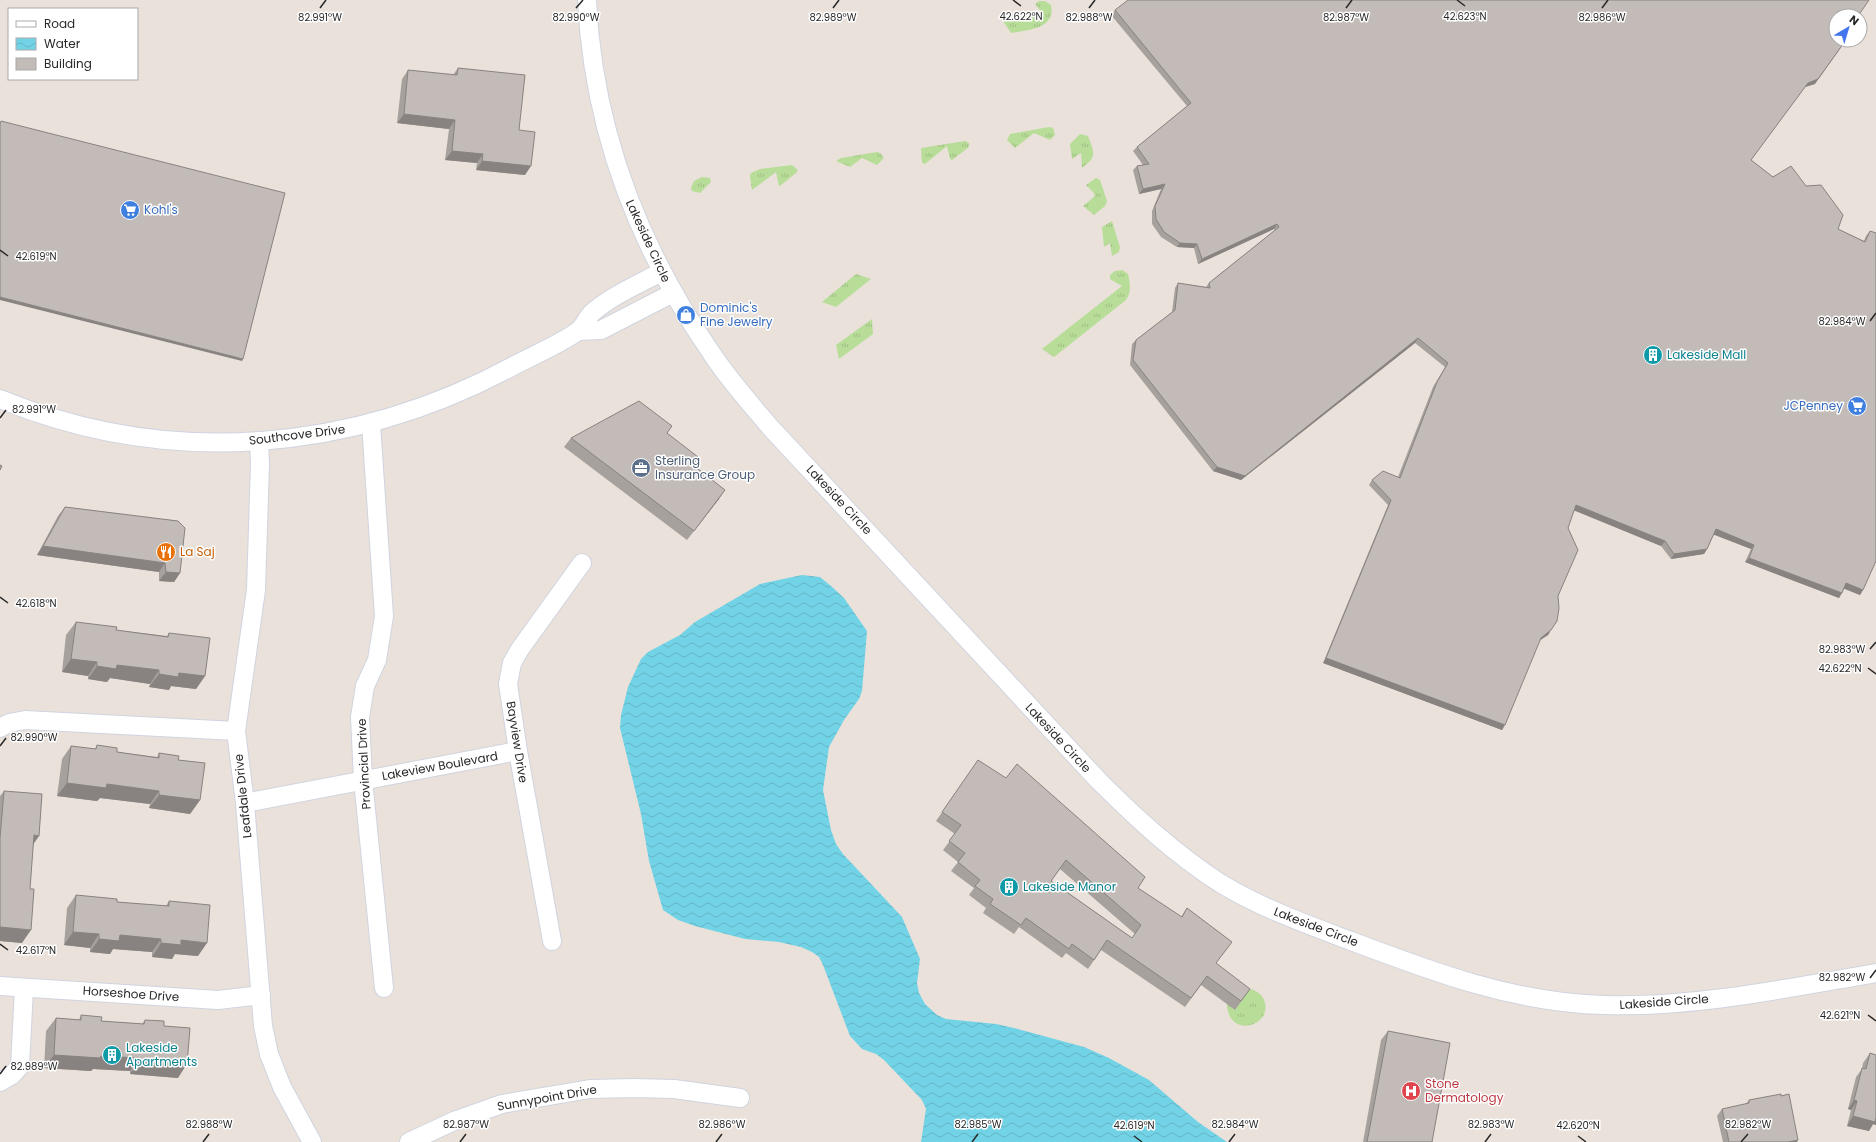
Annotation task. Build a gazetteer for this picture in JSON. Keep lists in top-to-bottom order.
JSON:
{
  "streets": {
    "street": [
      "Lakeside Circle",
      "Southcove Drive",
      "Bayview Drive",
      "Provincial Drive",
      "Lakeview Boulevard",
      "Leafdale Drive",
      "Horseshoe Drive",
      "Sunnypoint Drive"
    ]
  },
  "crossings": [
    ["Lakeside Circle", "Southcove Drive"],
    ["Southcove Drive", "Provincial Drive"],
    ["Southcove Drive", "Leafdale Drive"],
    ["Bayview Drive", "Lakeview Boulevard"],
    ["Provincial Drive", "Lakeview Boulevard"],
    ["Lakeview Boulevard", "Leafdale Drive"],
    ["Leafdale Drive", "Horseshoe Drive"]
  ],
  "places": {
    "supermarket": ["Kohl's", "JCPenney"],
    "shop": ["Dominic's Fine Jewelry"],
    "building": ["Lakeside Mall", "Lakeside Manor", "Lakeside Apartments"],
    "office": ["Sterling Insurance Group"],
    "restaurant": ["La Saj"],
    "hospital": ["Stone Dermatology"]
  },
  "legend": ["Road", "Water", "Building"],
  "north": "top right",
  "coordinates": [
    "42.622°N",
    "42.623°N",
    "82.990°W",
    "82.989°W",
    "82.988°W",
    "82.987°W",
    "82.986°W",
    "82.991°W",
    "42.619°N",
    "82.984°W",
    "42.618°N",
    "82.983°W",
    "42.617°N",
    "82.982°W",
    "42.621°N",
    "82.985°W",
    "42.620°N"
  ]
}
